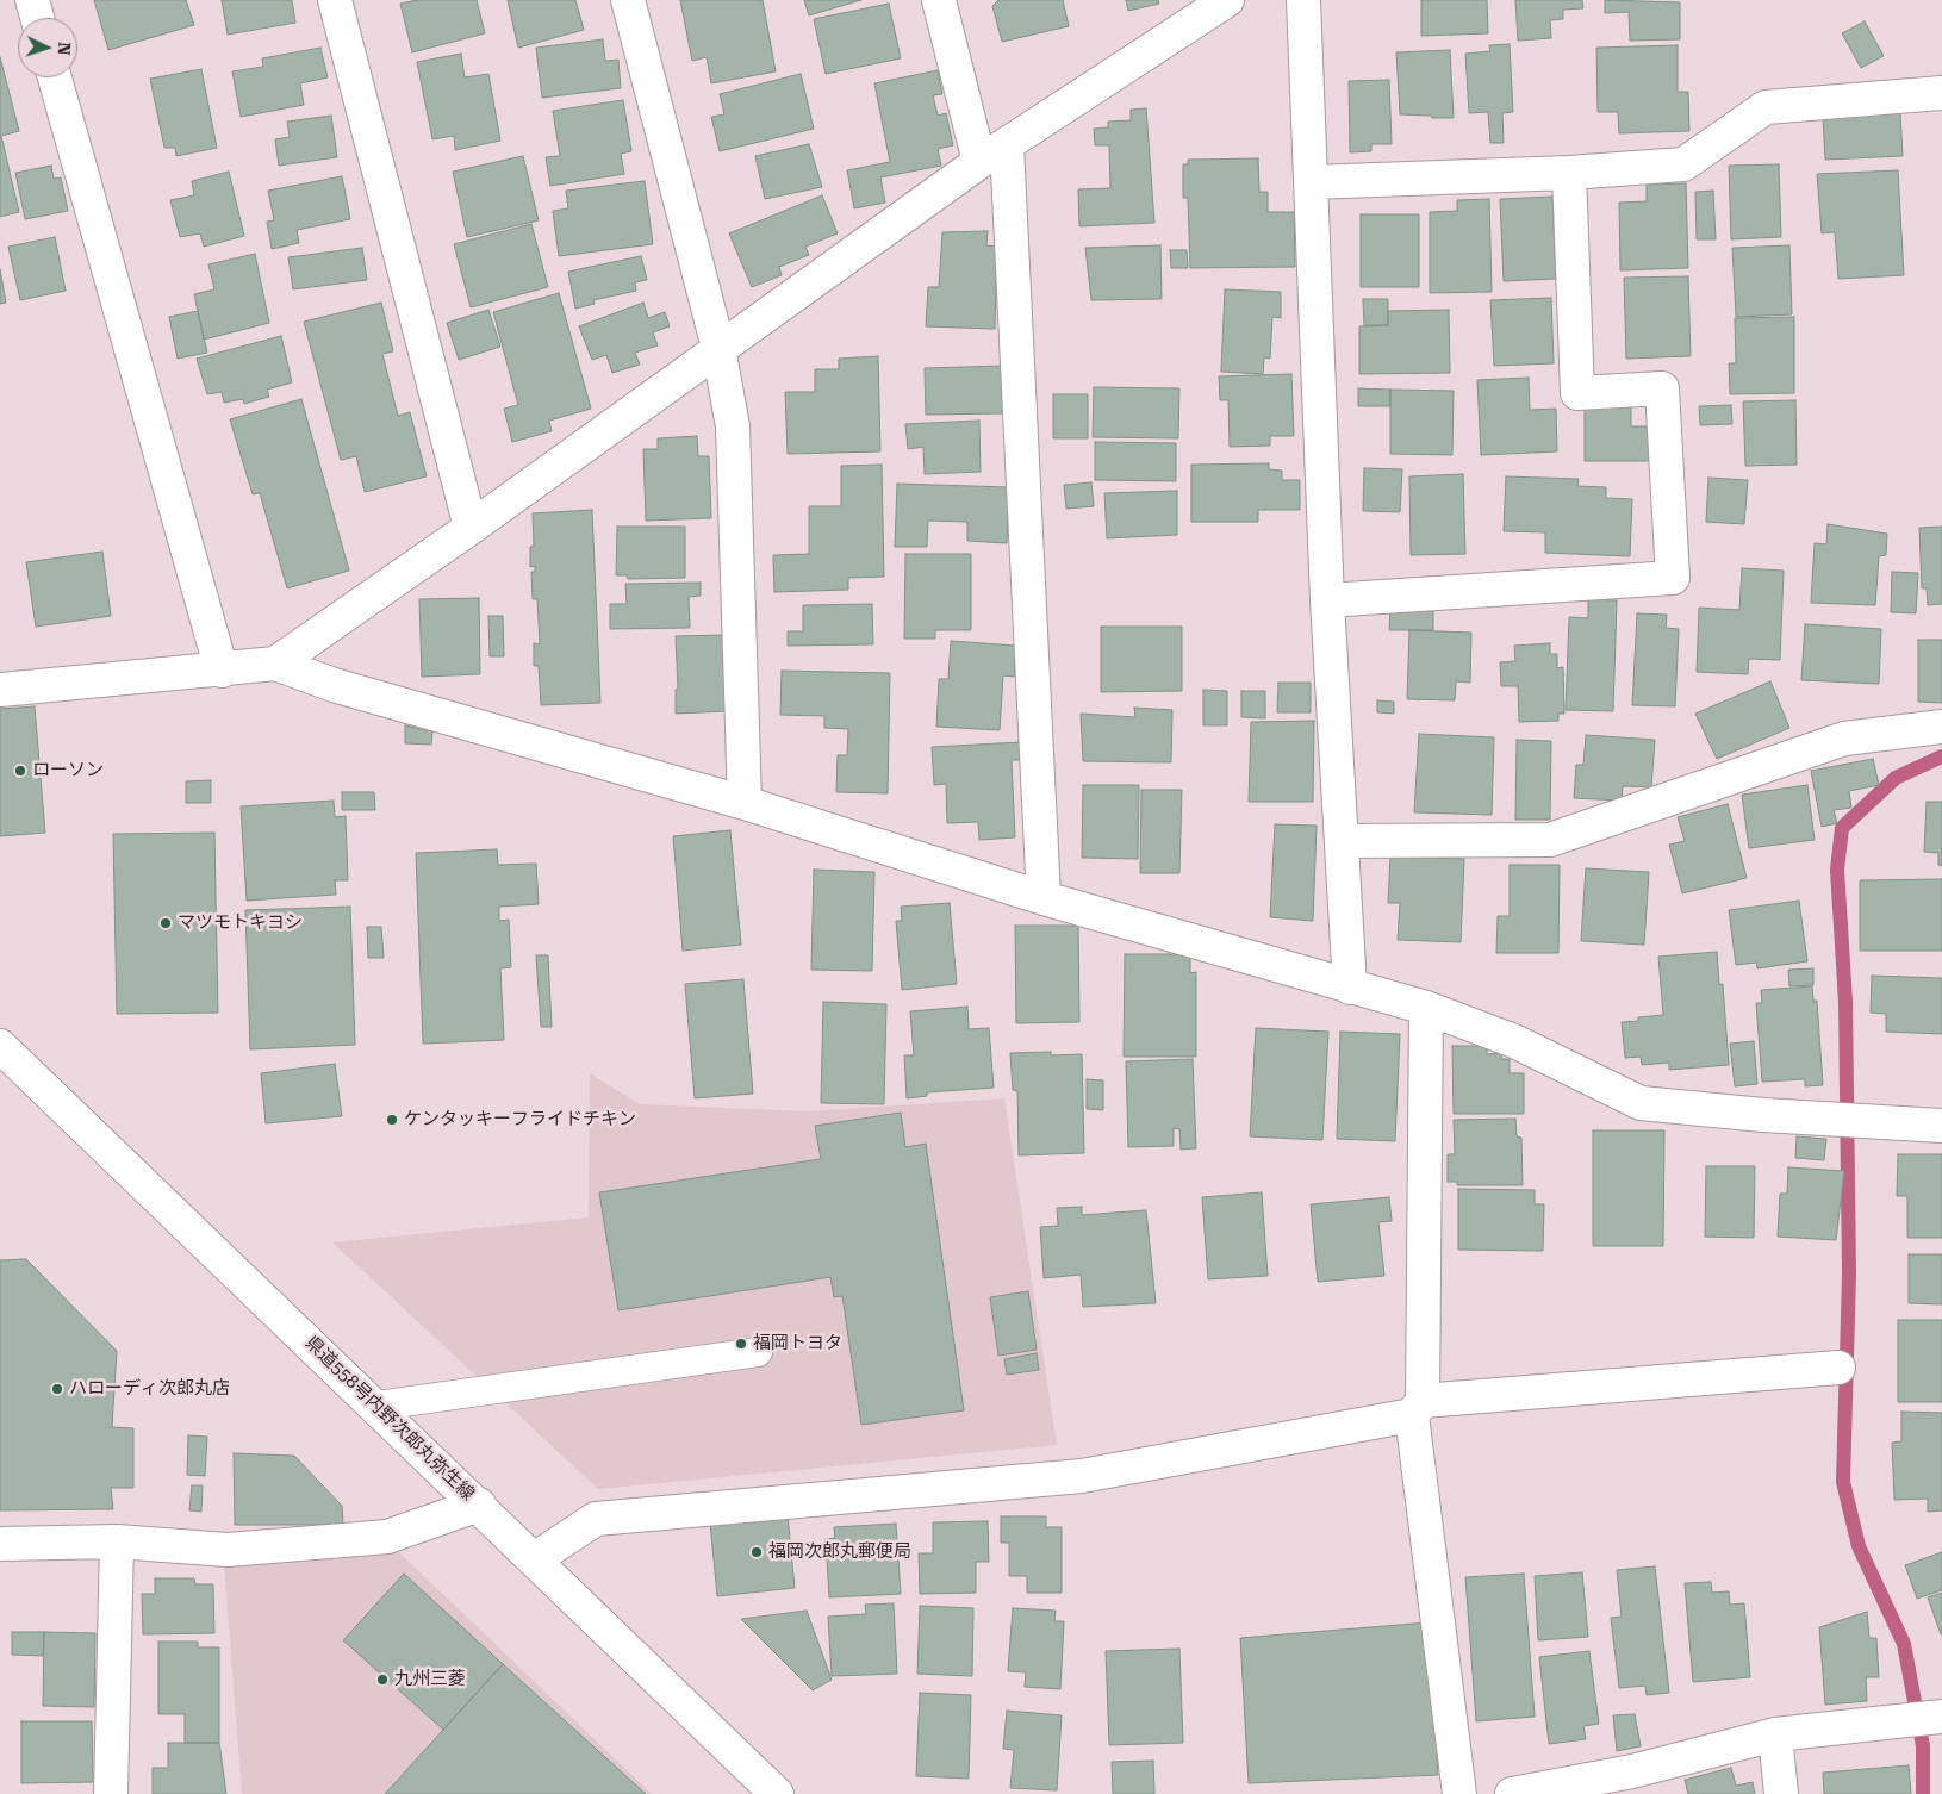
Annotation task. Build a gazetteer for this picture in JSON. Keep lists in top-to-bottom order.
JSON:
{
  "streets": {
    "street": ["県道558号内野次郎丸弥生線"]
  },
  "places": [
    "ローソン",
    "マツモトキヨシ",
    "ケンタッキーフライドチキン",
    "福岡トヨタ",
    "ハローディ次郎丸店",
    "福岡次郎丸郵便局",
    "九州三菱"
  ],
  "north": "right"
}
